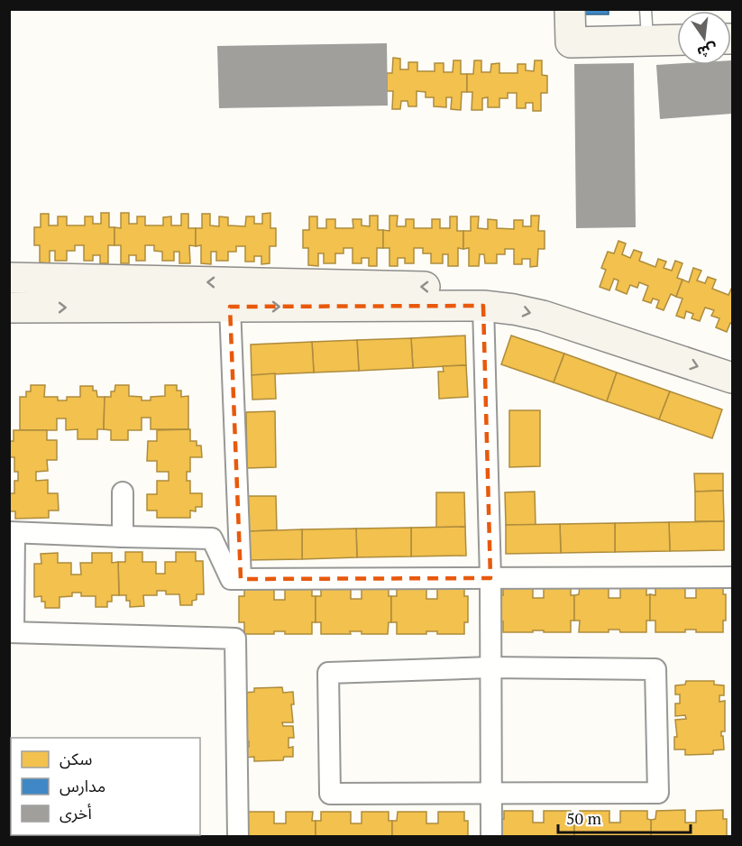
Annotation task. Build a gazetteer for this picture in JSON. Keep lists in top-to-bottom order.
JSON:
{
  "legend": ["سكن", "مدارس", "أخرى"],
  "scale_bar": "50 m",
  "north": "bottom"
}
